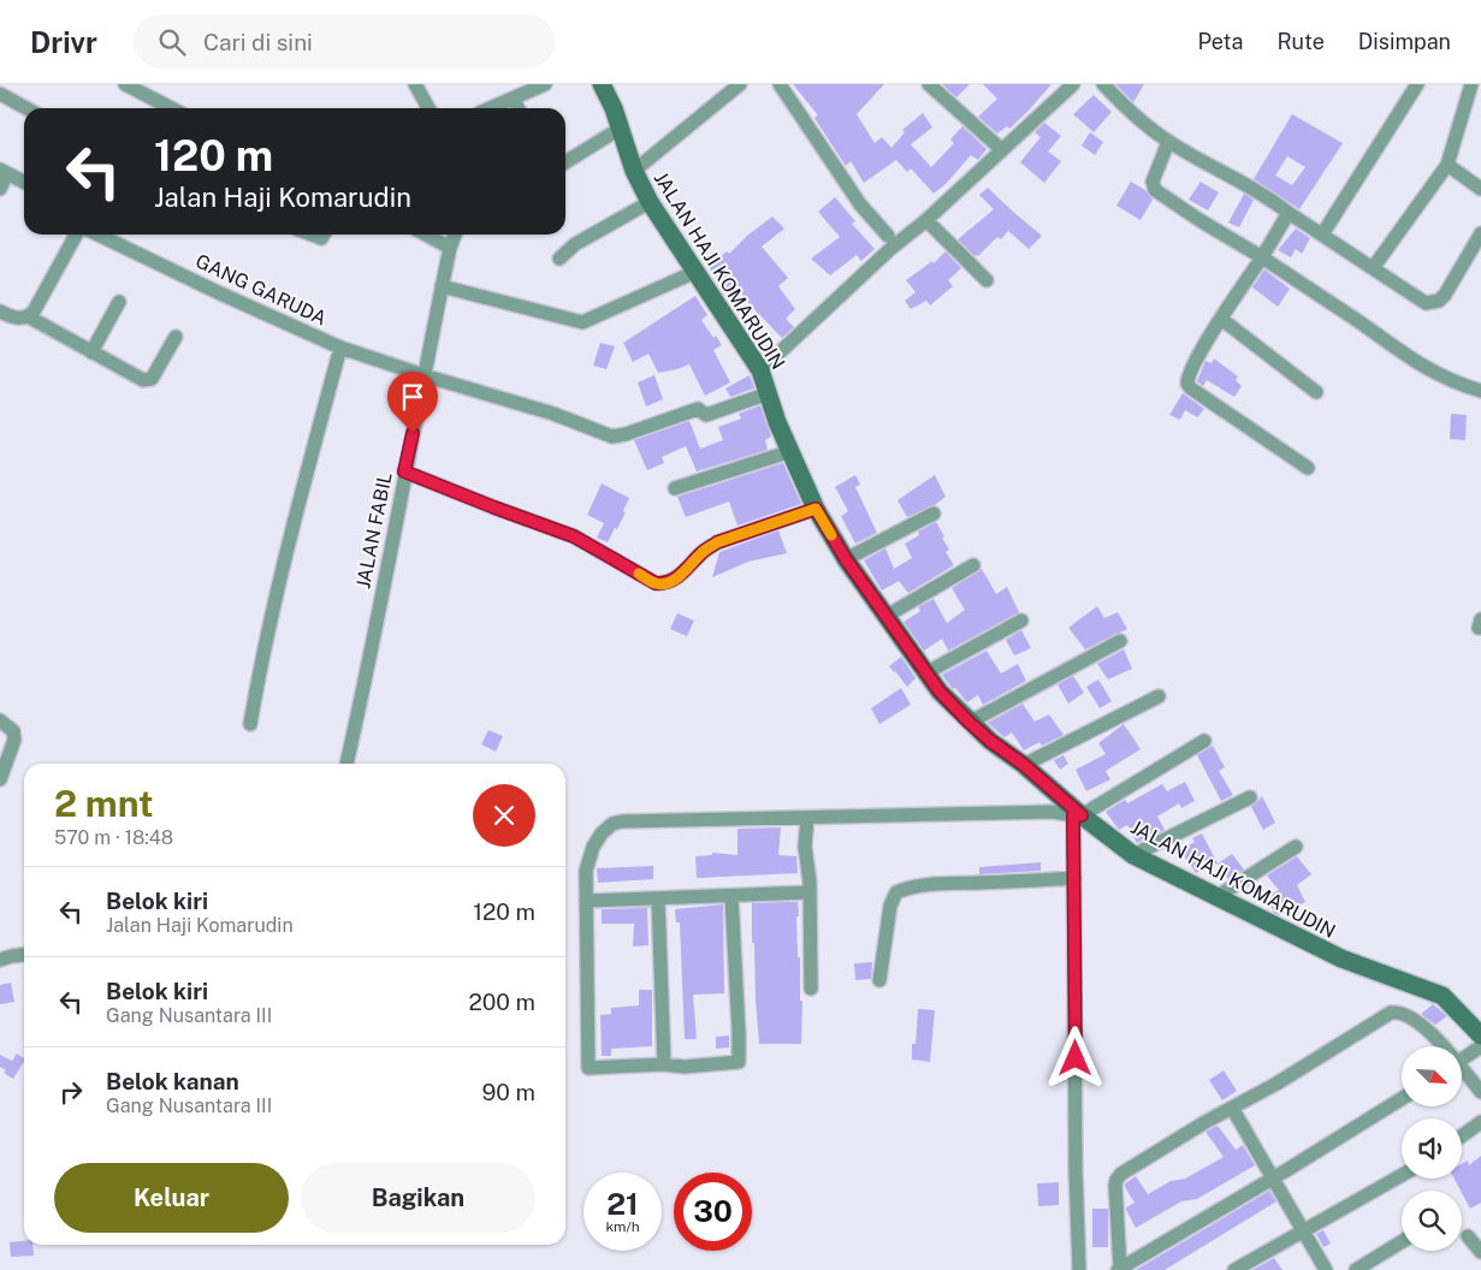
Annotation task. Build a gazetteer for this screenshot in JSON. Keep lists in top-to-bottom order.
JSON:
{
  "streets": {
    "street": ["JALAN HAJI KOMARUDIN", "GANG GARUDA", "JALAN FABIL"]
  },
  "crossings": [
    ["JALAN HAJI KOMARUDIN", "GANG GARUDA"],
    ["GANG GARUDA", "JALAN FABIL"]
  ],
  "north": "bottom right",
  "page": {
    "header": "Drivr",
    "search": "Cari di sini",
    "nav": ["Peta", "Rute", "Disimpan"],
    "turn": ["120 m", "Jalan Haji Komarudin"],
    "heading": ["2 mnt", "570 m · 18:48"],
    "list": [
      {
        "name": "Belok kiri",
        "note": "Jalan Haji Komarudin",
        "value": "120 m"
      },
      {
        "name": "Belok kiri",
        "note": "Gang Nusantara III",
        "value": "200 m"
      },
      {
        "name": "Belok kanan",
        "note": "Gang Nusantara III",
        "value": "90 m"
      }
    ],
    "buttons": ["Keluar", "Bagikan"],
    "speed": "21 km/h",
    "limit": "30"
  }
}
